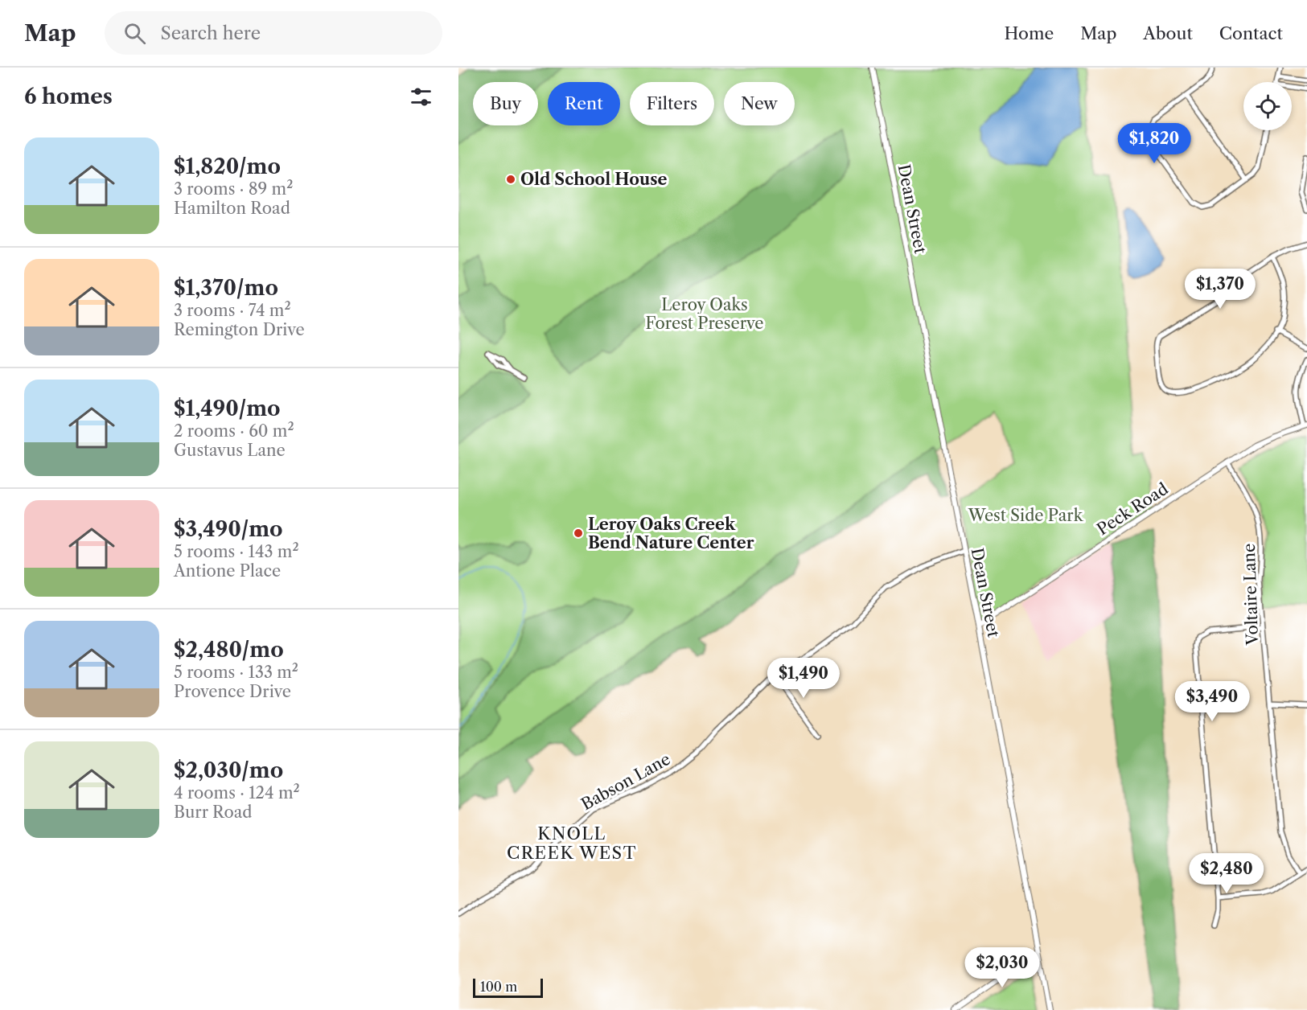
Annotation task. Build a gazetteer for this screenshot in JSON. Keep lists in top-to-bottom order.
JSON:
{
  "streets": {
    "street": [
      "Dean Street",
      "Peck Road",
      "Voltaire Lane",
      "Babson Lane"
    ]
  },
  "crossings": [
    ["Dean Street", "Peck Road"],
    ["Dean Street", "Babson Lane"],
    ["Peck Road", "Voltaire Lane"]
  ],
  "districts": ["KNOLL CREEK WEST"],
  "parks": ["Leroy Oaks Forest Preserve", "West Side Park"],
  "places": ["Old School House", "Leroy Oaks Creek Bend Nature Center"],
  "scale_bar": "100 m",
  "page": {
    "header": "Map",
    "search": "Search here",
    "nav": [
      "Home",
      "Map",
      "About",
      "Contact"
    ],
    "heading": "6 homes",
    "chip": [
      "Buy",
      "Rent",
      "Filters",
      "New"
    ],
    "price": [
      "$1,820",
      "$1,370",
      "$1,490",
      "$3,490",
      "$2,480",
      "$2,030"
    ],
    "list": [
      {
        "name": "$1,820/mo",
        "note": "3 rooms · 89 m² · Hamilton Road"
      },
      {
        "name": "$1,370/mo",
        "note": "3 rooms · 74 m² · Remington Drive"
      },
      {
        "name": "$1,490/mo",
        "note": "2 rooms · 60 m² · Gustavus Lane"
      },
      {
        "name": "$3,490/mo",
        "note": "5 rooms · 143 m² · Antione Place"
      },
      {
        "name": "$2,480/mo",
        "note": "5 rooms · 133 m² · Provence Drive"
      },
      {
        "name": "$2,030/mo",
        "note": "4 rooms · 124 m² · Burr Road"
      }
    ],
    "scale": "100 m"
  }
}
